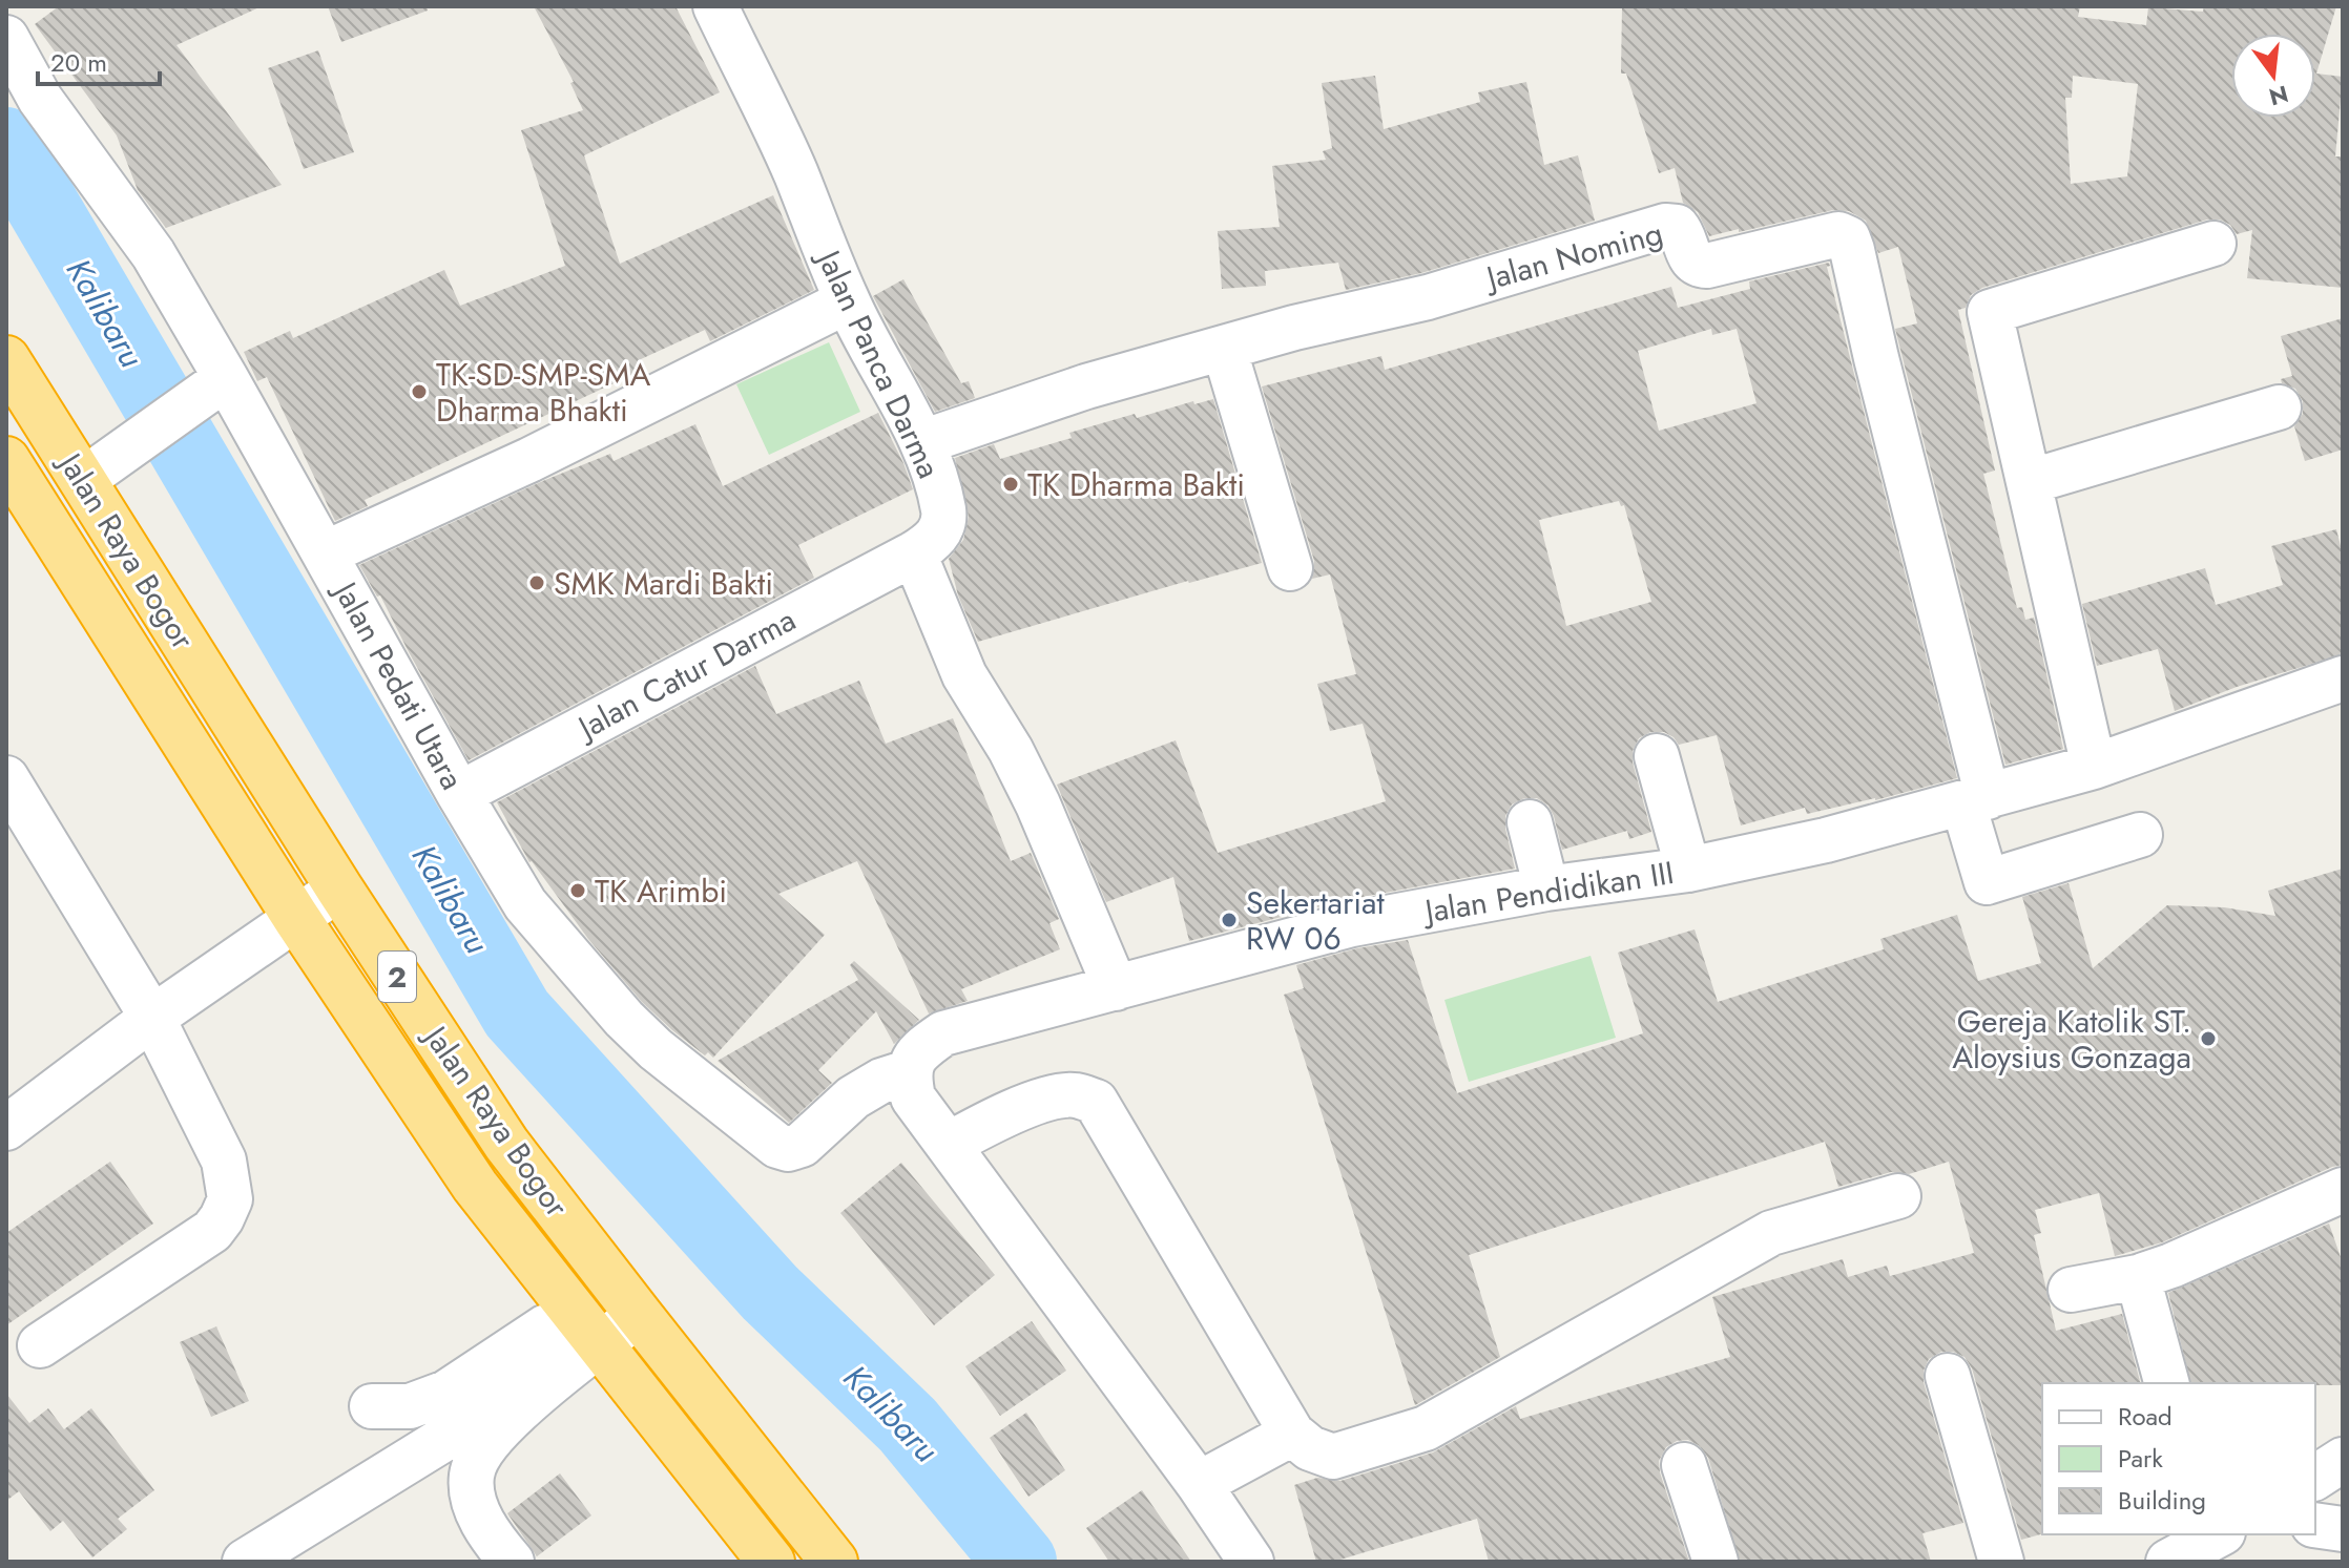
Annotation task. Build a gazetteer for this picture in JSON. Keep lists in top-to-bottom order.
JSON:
{
  "streets": {
    "highway": ["Jalan Raya Bogor", "2"],
    "street": [
      "Jalan Noming",
      "Jalan Panca Darma",
      "Jalan Catur Darma",
      "Jalan Pedati Utara",
      "Jalan Pendidikan III"
    ]
  },
  "crossings": [
    ["Jalan Noming", "Jalan Panca Darma"],
    ["Jalan Noming", "Jalan Pendidikan III"],
    ["Jalan Panca Darma", "Jalan Catur Darma"],
    ["Jalan Catur Darma", "Jalan Pedati Utara"],
    ["Jalan Pedati Utara", "Jalan Pendidikan III"]
  ],
  "water": ["Kalibaru"],
  "places": [
    "TK-SD-SMP-SMA Dharma Bhakti",
    "TK Dharma Bakti",
    "SMK Mardi Bakti",
    "TK Arimbi",
    "Sekertariat RW 06",
    "Gereja Katolik ST. Aloysius Gonzaga"
  ],
  "legend": ["Road", "Park", "Building"],
  "scale_bar": "20 m",
  "north": "bottom"
}
